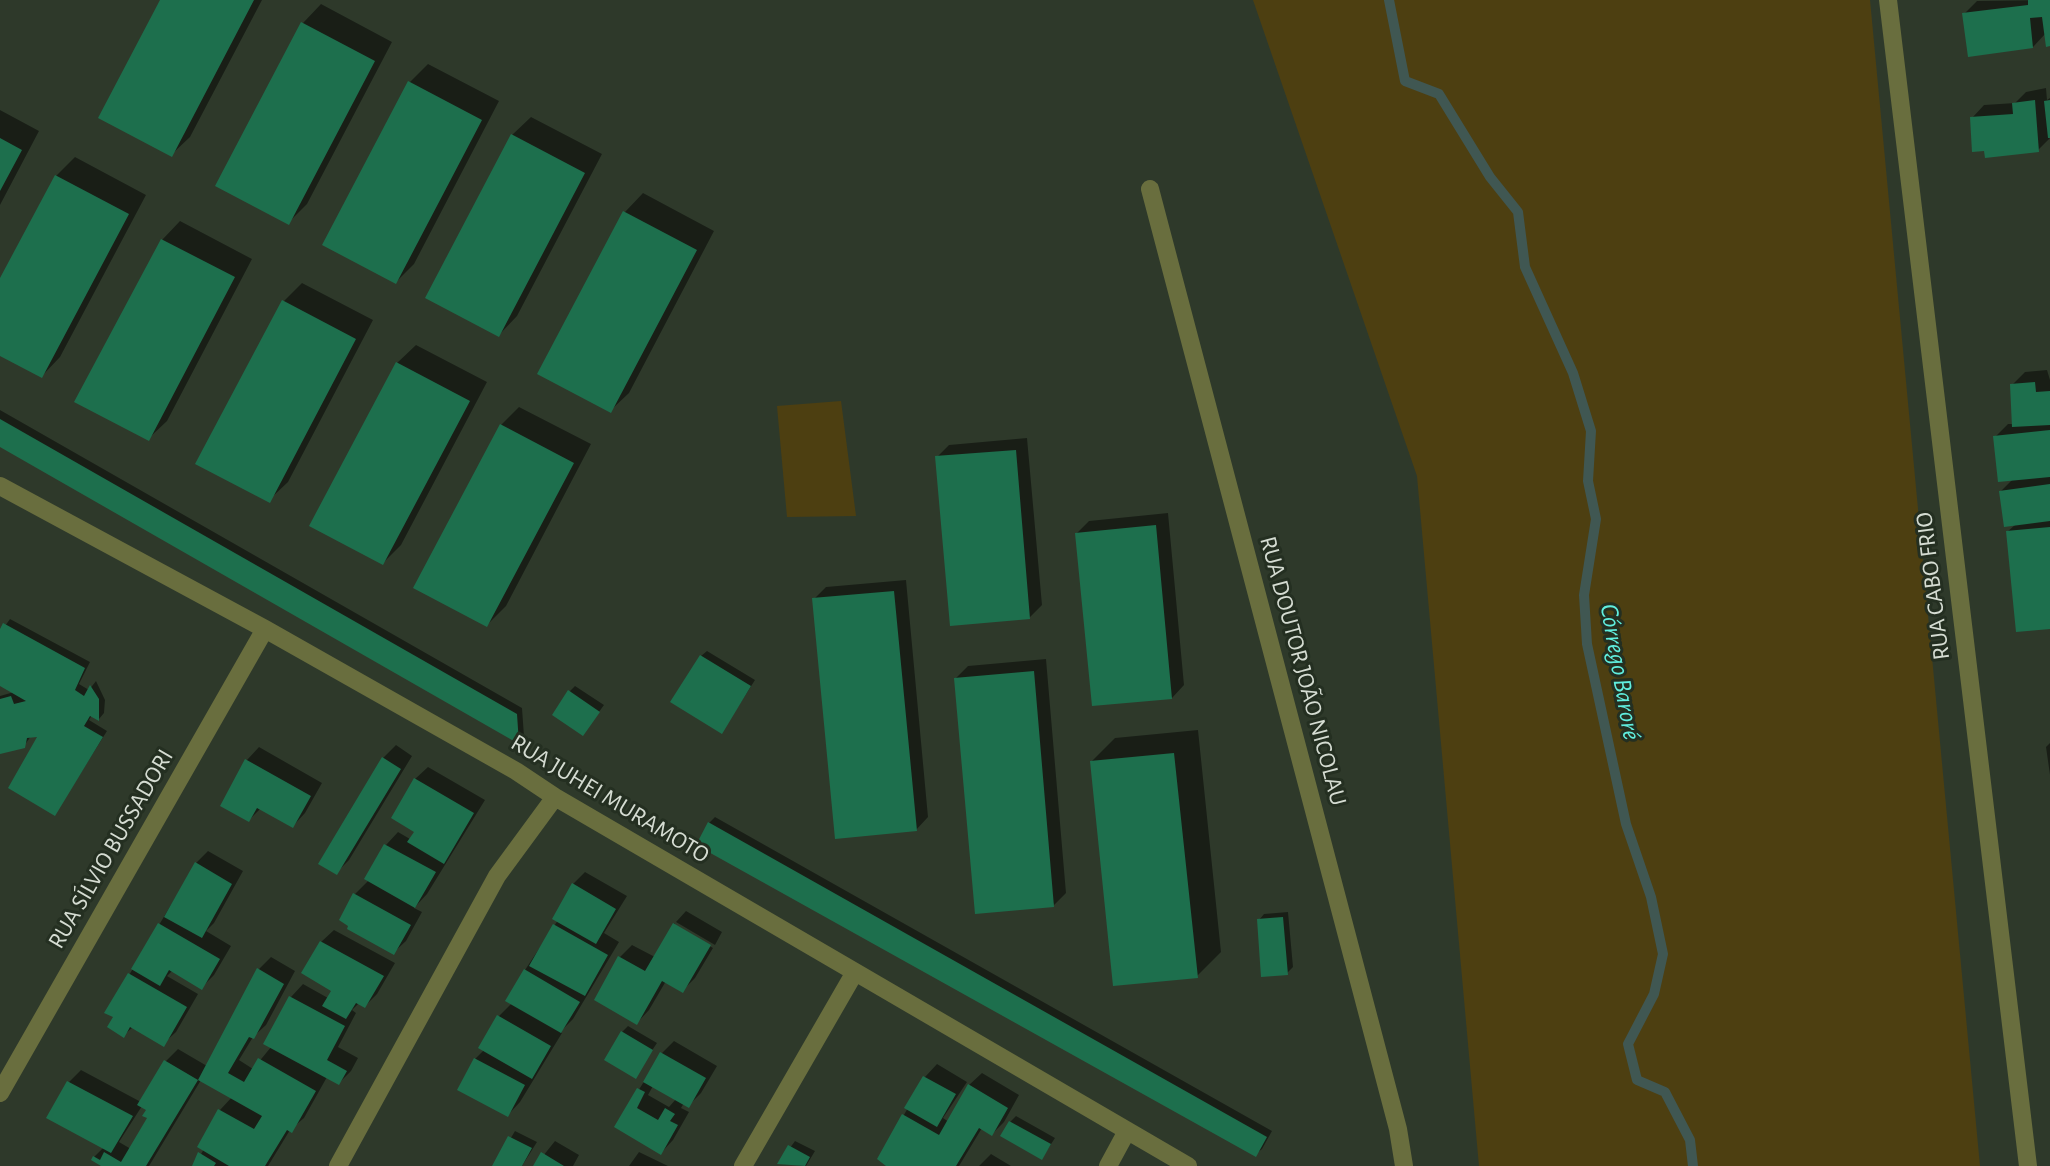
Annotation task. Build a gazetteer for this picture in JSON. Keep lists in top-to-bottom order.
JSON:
{
  "streets": {
    "street": [
      "RUA CABO FRIO",
      "RUA DOUTOR JOÃO NICOLAU",
      "RUA JUHEI MURAMOTO",
      "RUA SÍLVIO BUSSADORI"
    ]
  },
  "crossings": [
    ["RUA JUHEI MURAMOTO", "RUA SÍLVIO BUSSADORI"]
  ],
  "water": ["Córrego Baroré"]
}
